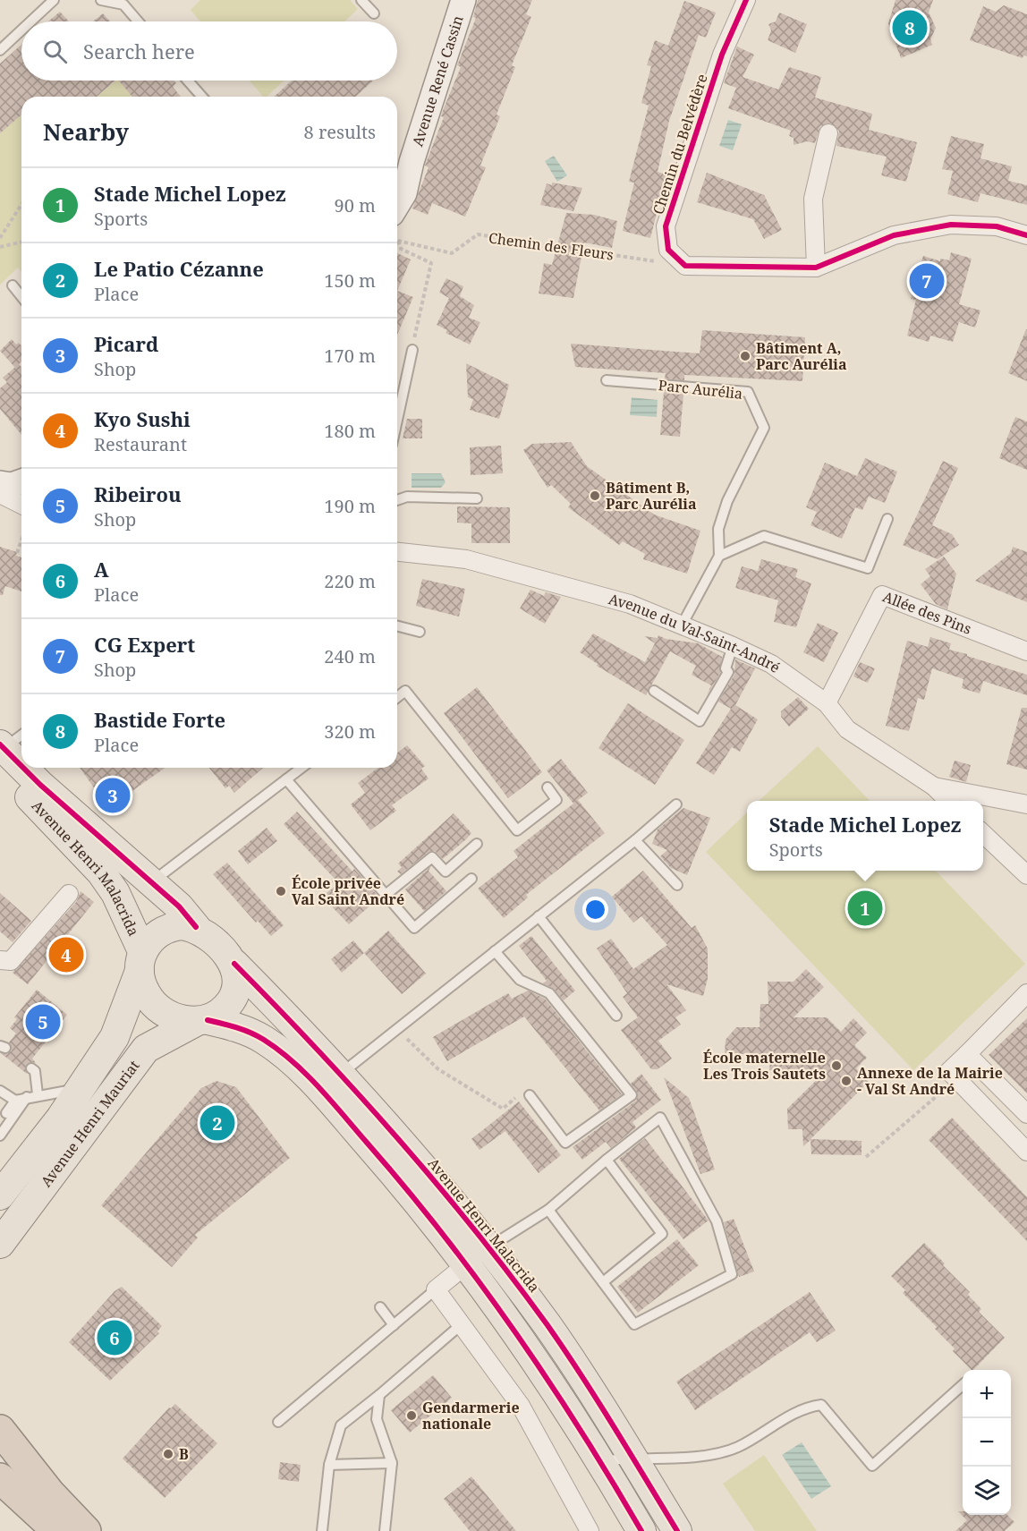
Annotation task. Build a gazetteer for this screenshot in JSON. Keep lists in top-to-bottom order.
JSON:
{
  "streets": {
    "main road": ["Avenue Henri Malacrida", "Avenue Henri Mauriat"],
    "street": [
      "Avenue René Cassin",
      "Chemin du Belvédère",
      "Allée des Pins",
      "Avenue du Val-Saint-André"
    ],
    "lane": ["Parc Aurélia"],
    "path": ["Chemin des Fleurs"]
  },
  "crossings": [
    ["Chemin du Belvédère", "Chemin des Fleurs"],
    ["Allée des Pins", "Avenue du Val-Saint-André"],
    ["Avenue Henri Malacrida", "Avenue Henri Mauriat"]
  ],
  "places": [
    "Bâtiment A, Parc Aurélia",
    "Bâtiment B, Parc Aurélia",
    "École privée Val Saint André",
    "École maternelle Les Trois Sautets",
    "Annexe de la Mairie - Val St André",
    "Gendarmerie nationale",
    "B"
  ],
  "page": {
    "pins": [
      "8",
      "7",
      "3",
      "1",
      "4",
      "5",
      "2",
      "6"
    ],
    "search": "Search here",
    "heading": ["Nearby", "8 results"],
    "list": [
      {
        "mark": "1",
        "name": "Stade Michel Lopez",
        "note": "Sports",
        "value": "90 m"
      },
      {
        "mark": "2",
        "name": "Le Patio Cézanne",
        "note": "Place",
        "value": "150 m"
      },
      {
        "mark": "3",
        "name": "Picard",
        "note": "Shop",
        "value": "170 m"
      },
      {
        "mark": "4",
        "name": "Kyo Sushi",
        "note": "Restaurant",
        "value": "180 m"
      },
      {
        "mark": "5",
        "name": "Ribeirou",
        "note": "Shop",
        "value": "190 m"
      },
      {
        "mark": "6",
        "name": "A",
        "note": "Place",
        "value": "220 m"
      },
      {
        "mark": "7",
        "name": "CG Expert",
        "note": "Shop",
        "value": "240 m"
      },
      {
        "mark": "8",
        "name": "Bastide Forte",
        "note": "Place",
        "value": "320 m"
      }
    ],
    "popup": ["Stade Michel Lopez", "Sports"],
    "map_buttons": ["+", "−"]
  }
}
